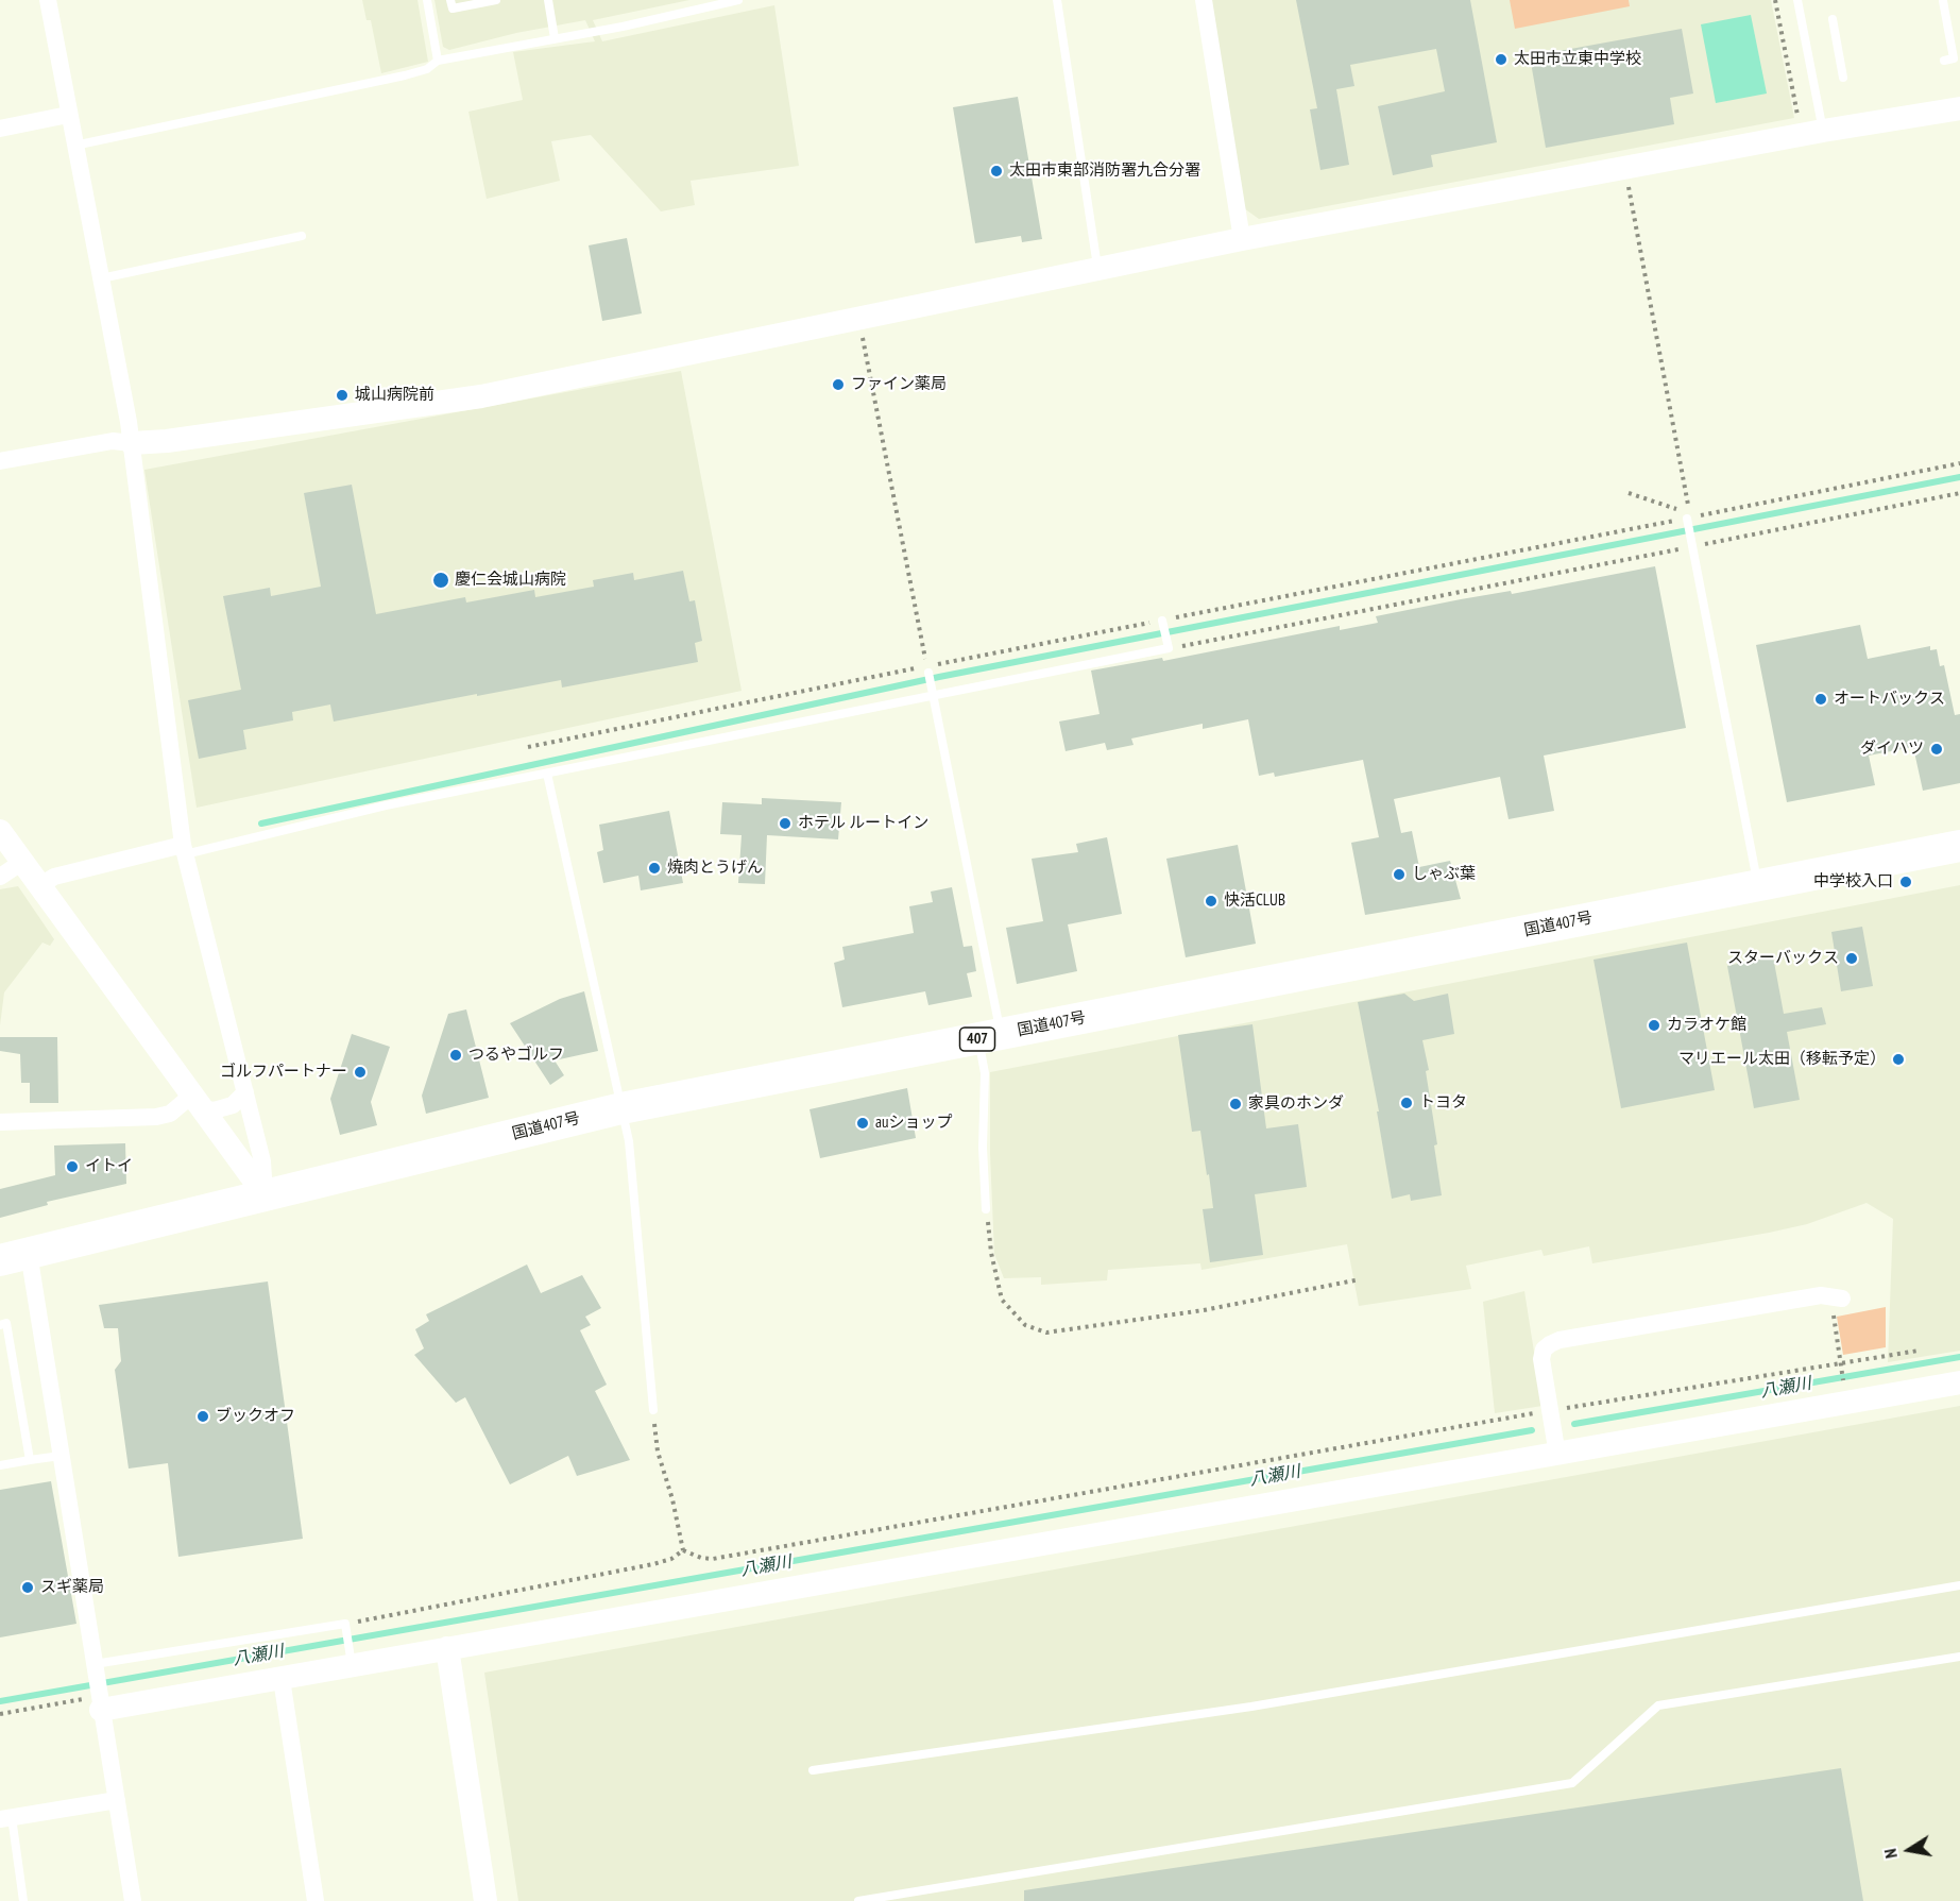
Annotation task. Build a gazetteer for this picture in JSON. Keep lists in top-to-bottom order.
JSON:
{
  "streets": {
    "highway": ["国道407号", "407"]
  },
  "water": ["八瀬川"],
  "places": [
    "太田市立東中学校",
    "太田市東部消防署九合分署",
    "ファイン薬局",
    "城山病院前",
    "慶仁会城山病院",
    "オートバックス",
    "ダイハツ",
    "ホテル ルートイン",
    "焼肉とうげん",
    "しゃぶ葉",
    "中学校入口",
    "快活CLUB",
    "スターバックス",
    "カラオケ館",
    "つるやゴルフ",
    "マリエール太田（移転予定）",
    "ゴルフパートナー",
    "トヨタ",
    "家具のホンダ",
    "auショップ",
    "イトイ",
    "ブックオフ",
    "スギ薬局"
  ],
  "north": "left"
}
